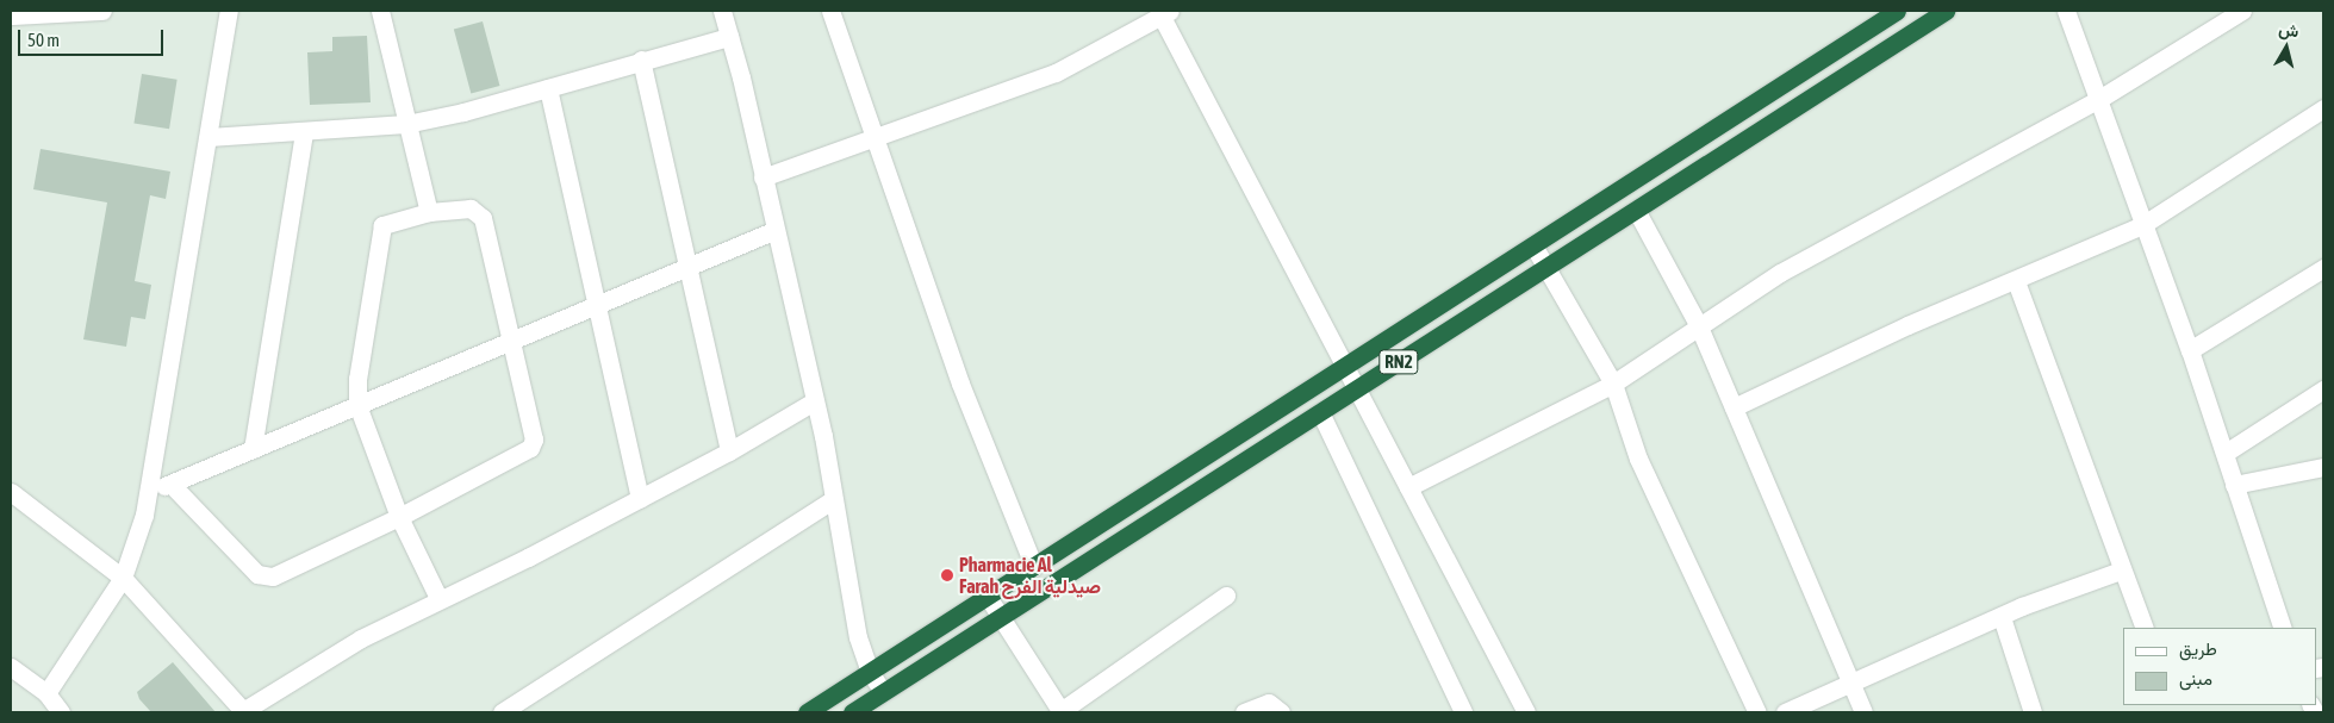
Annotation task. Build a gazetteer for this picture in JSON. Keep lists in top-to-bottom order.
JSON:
{
  "streets": {
    "highway": ["RN2"]
  },
  "places": ["Pharmacie Al Farah صيدلية الفرح"],
  "legend": ["طريق", "مبنى"],
  "scale_bar": "50 m",
  "north": "top"
}
